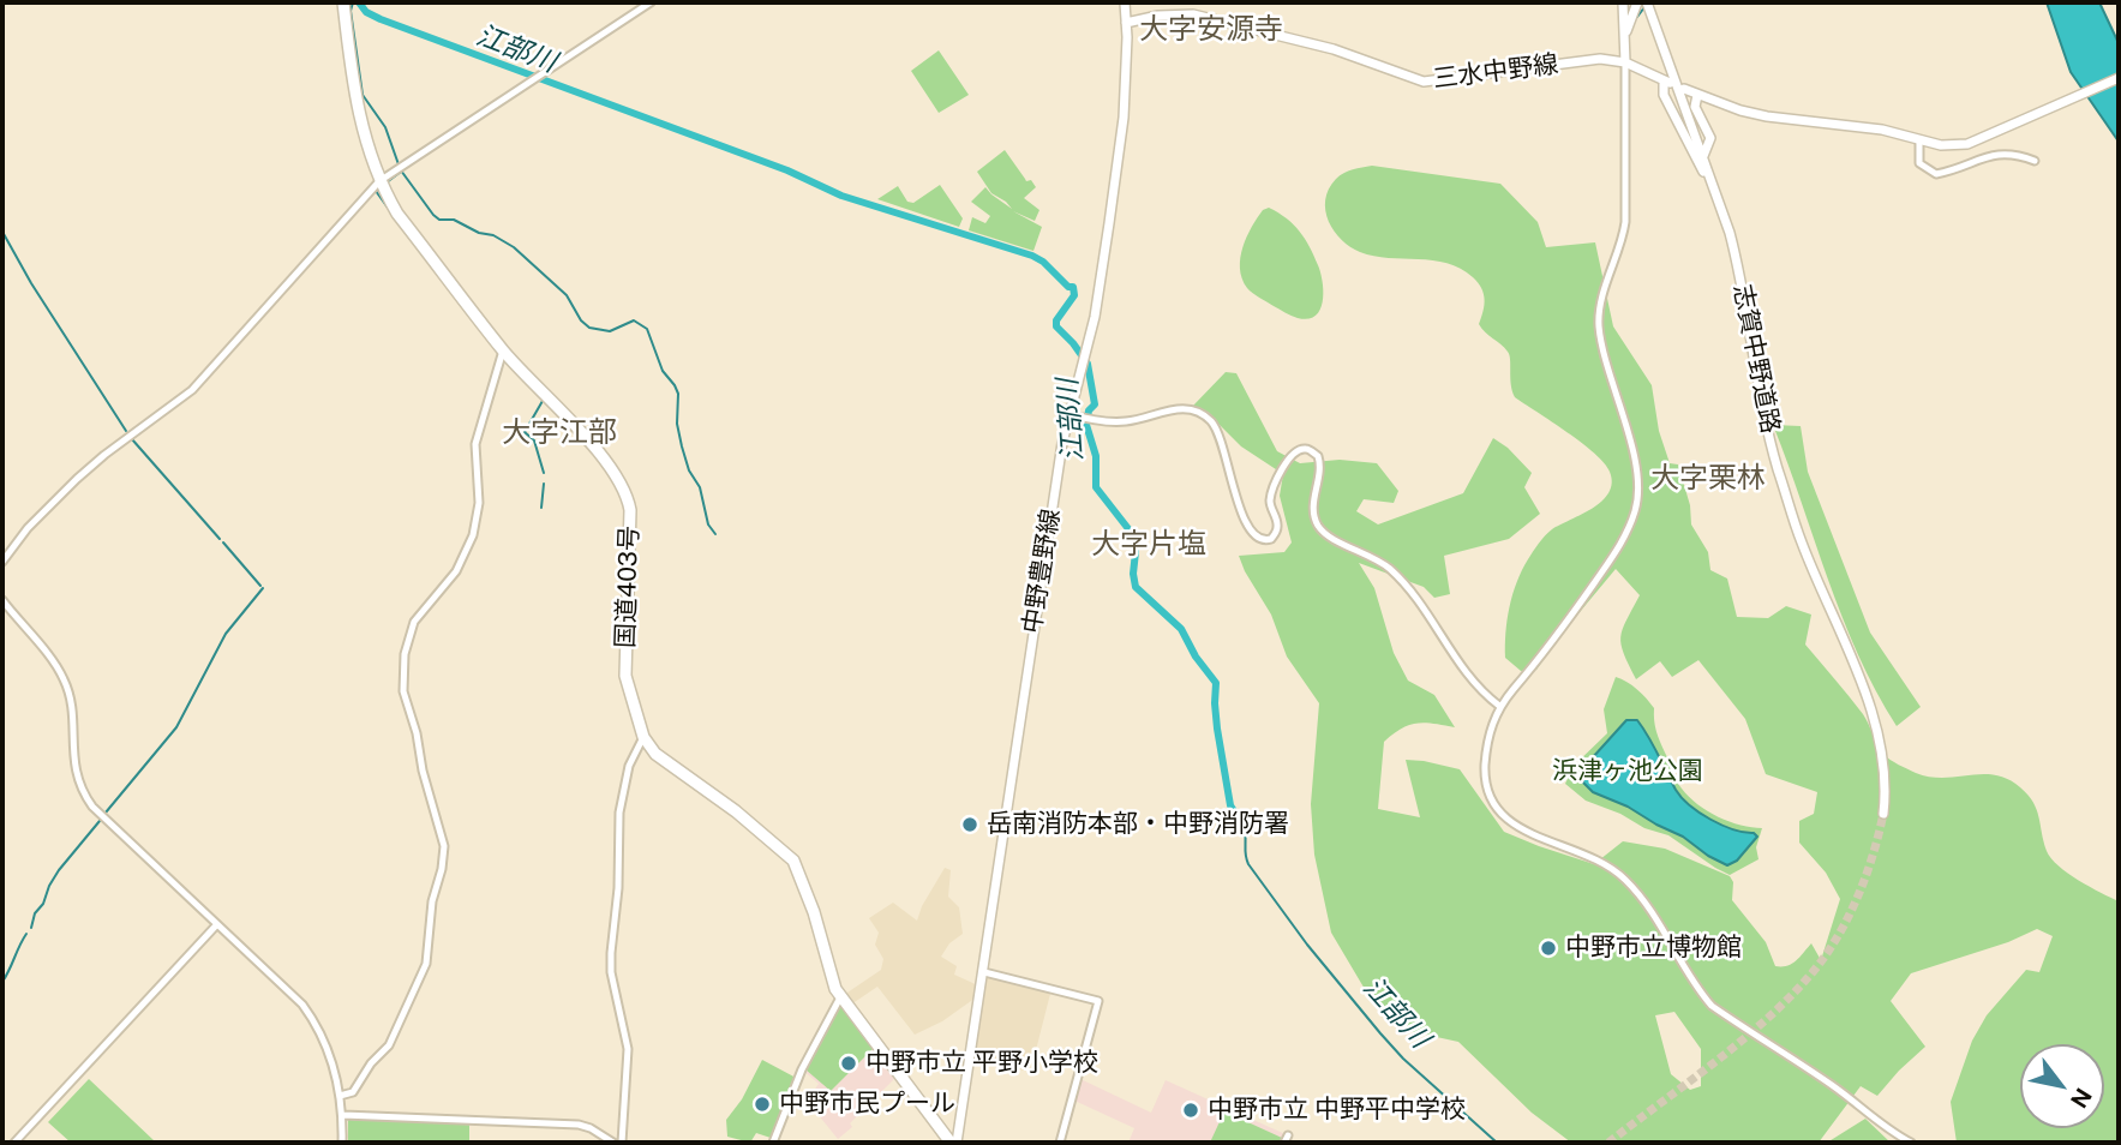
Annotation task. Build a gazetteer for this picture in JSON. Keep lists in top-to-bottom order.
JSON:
{
  "streets": {
    "highway": ["国道403号"],
    "main road": ["三水中野線", "志賀中野道路", "中野豊野線"]
  },
  "crossings": [
    ["三水中野線", "志賀中野道路"],
    ["三水中野線", "中野豊野線"],
    ["中野豊野線", "国道403号"]
  ],
  "districts": [
    "大字安源寺",
    "大字江部",
    "大字栗林",
    "大字片塩"
  ],
  "water": ["江部川"],
  "parks": ["浜津ヶ池公園"],
  "places": [
    "岳南消防本部・中野消防署",
    "中野市立博物館",
    "中野市立 平野小学校",
    "中野市民プール",
    "中野市立 中野平中学校"
  ],
  "north": "bottom right"
}
